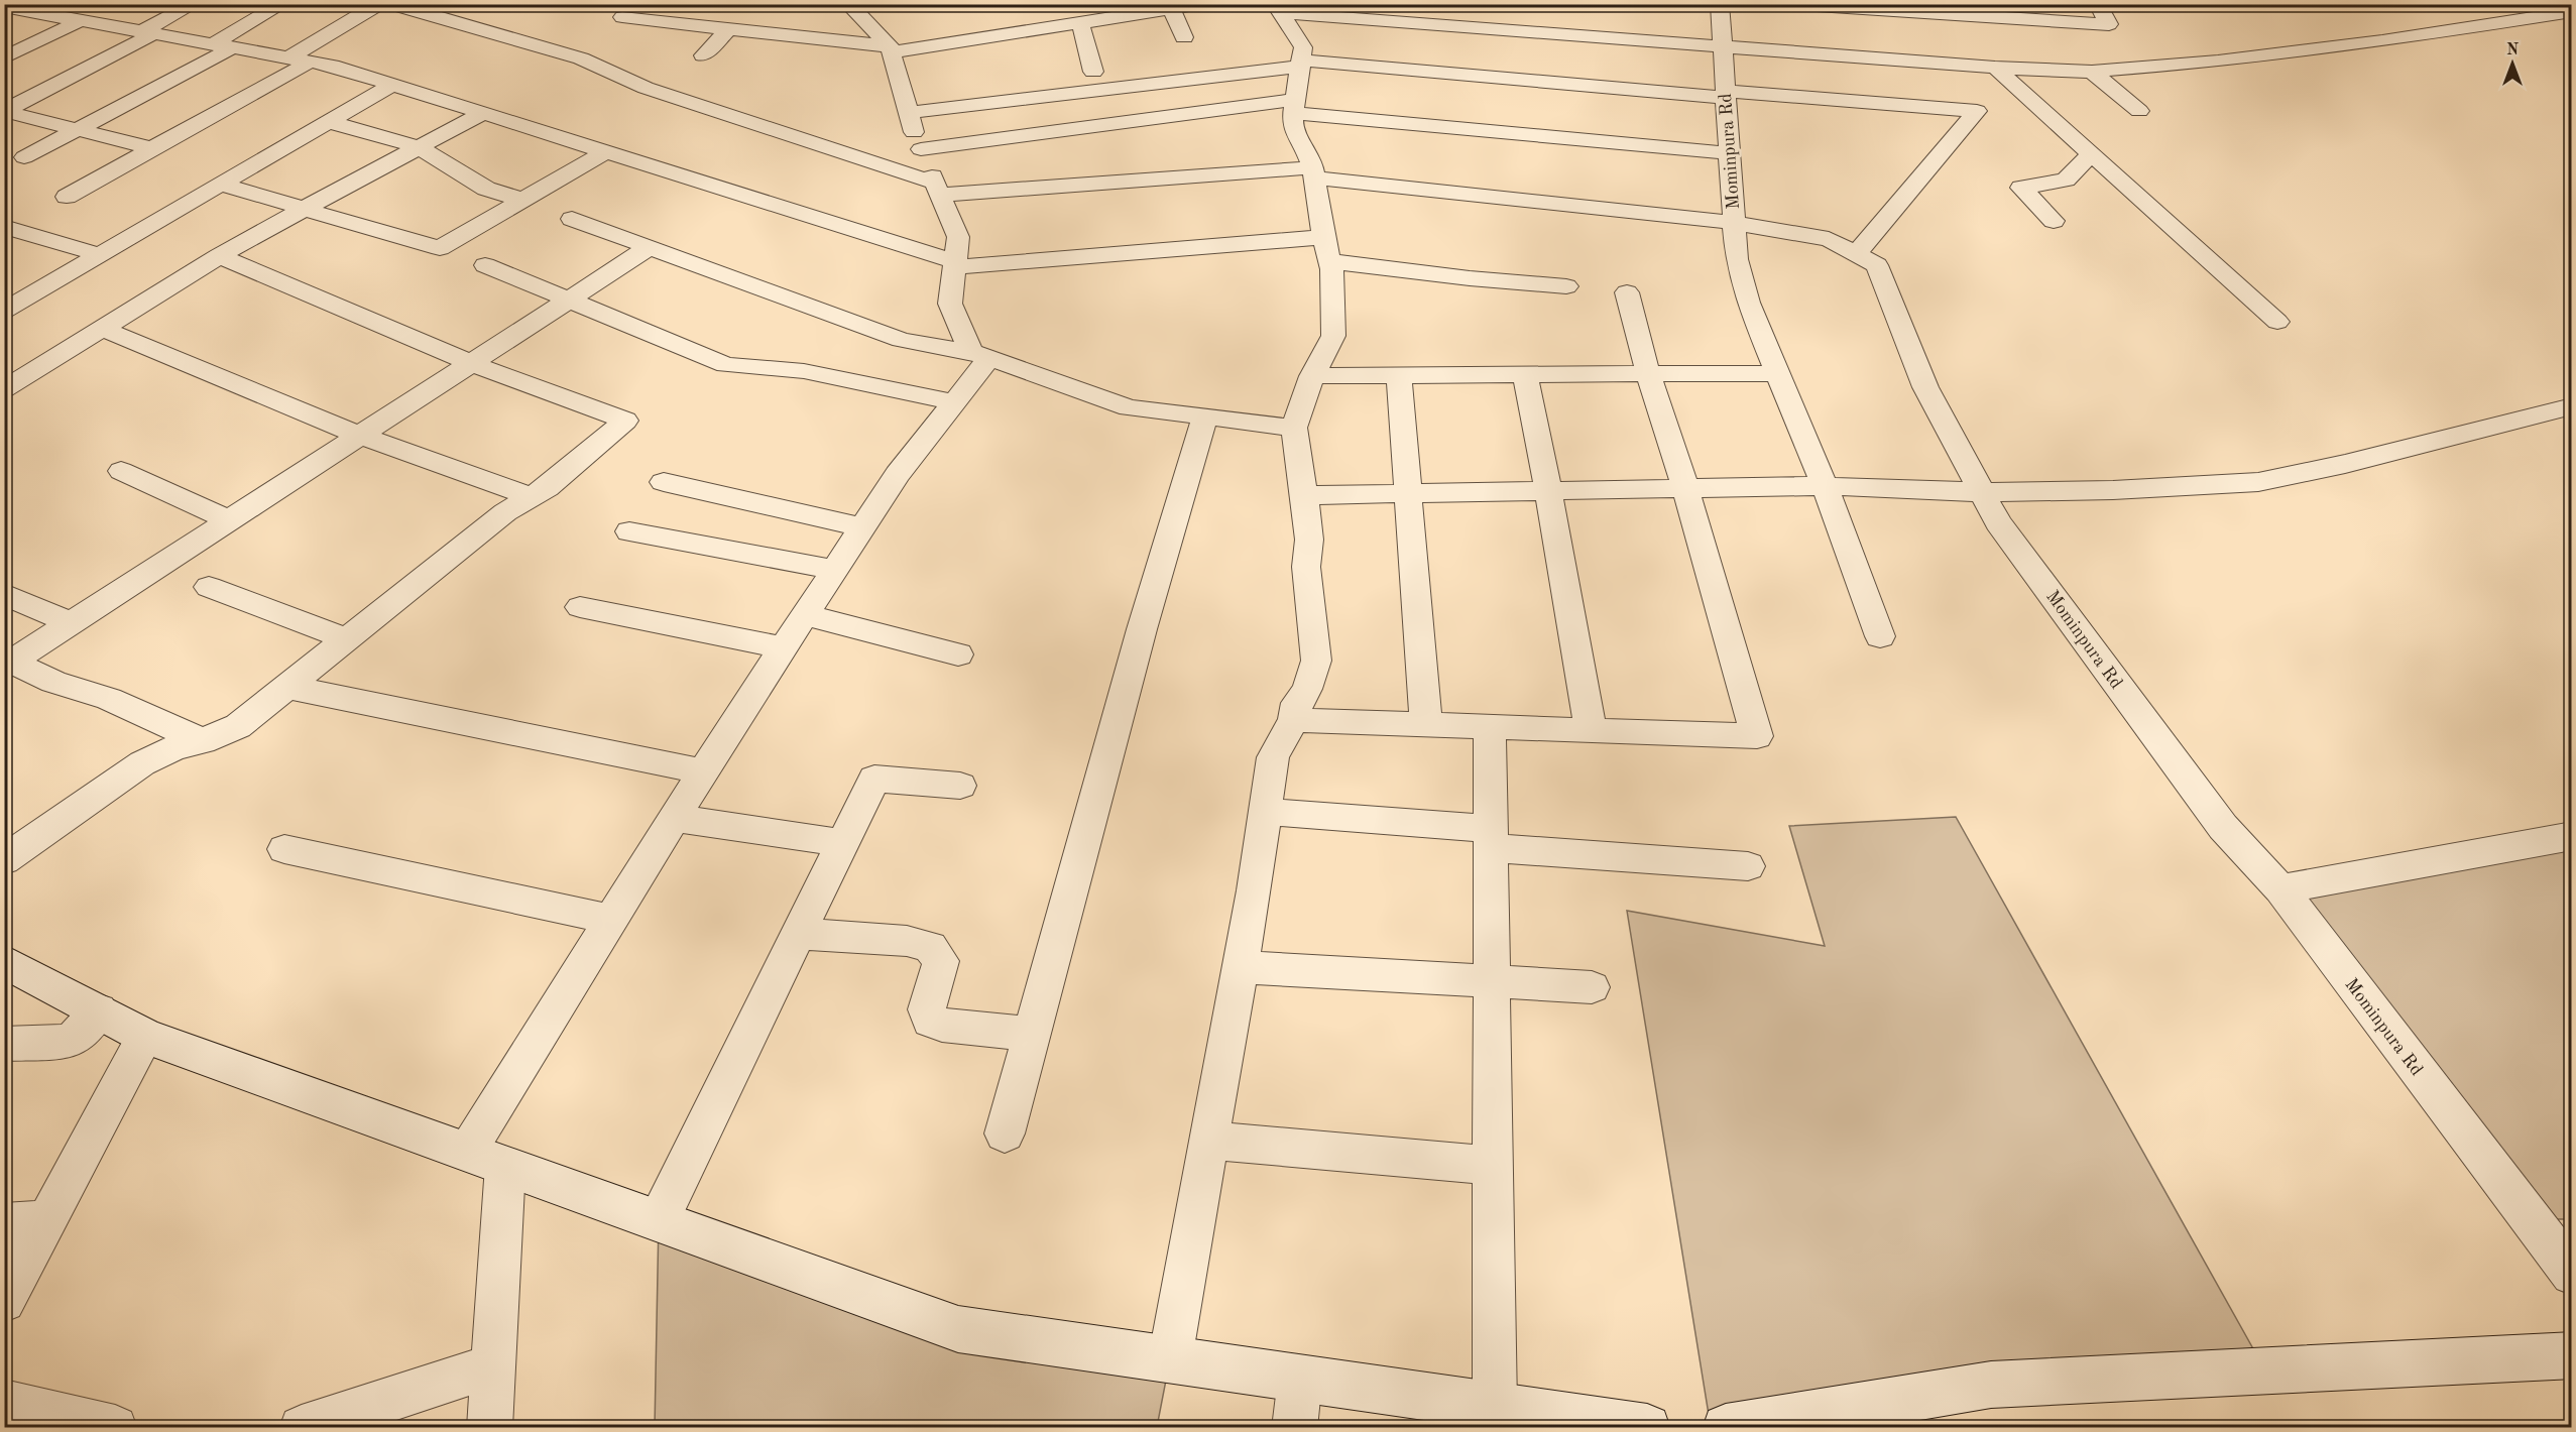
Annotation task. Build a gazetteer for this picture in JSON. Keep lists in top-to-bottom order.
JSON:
{
  "streets": {
    "street": ["Mominpura Rd"]
  },
  "north": "top"
}
